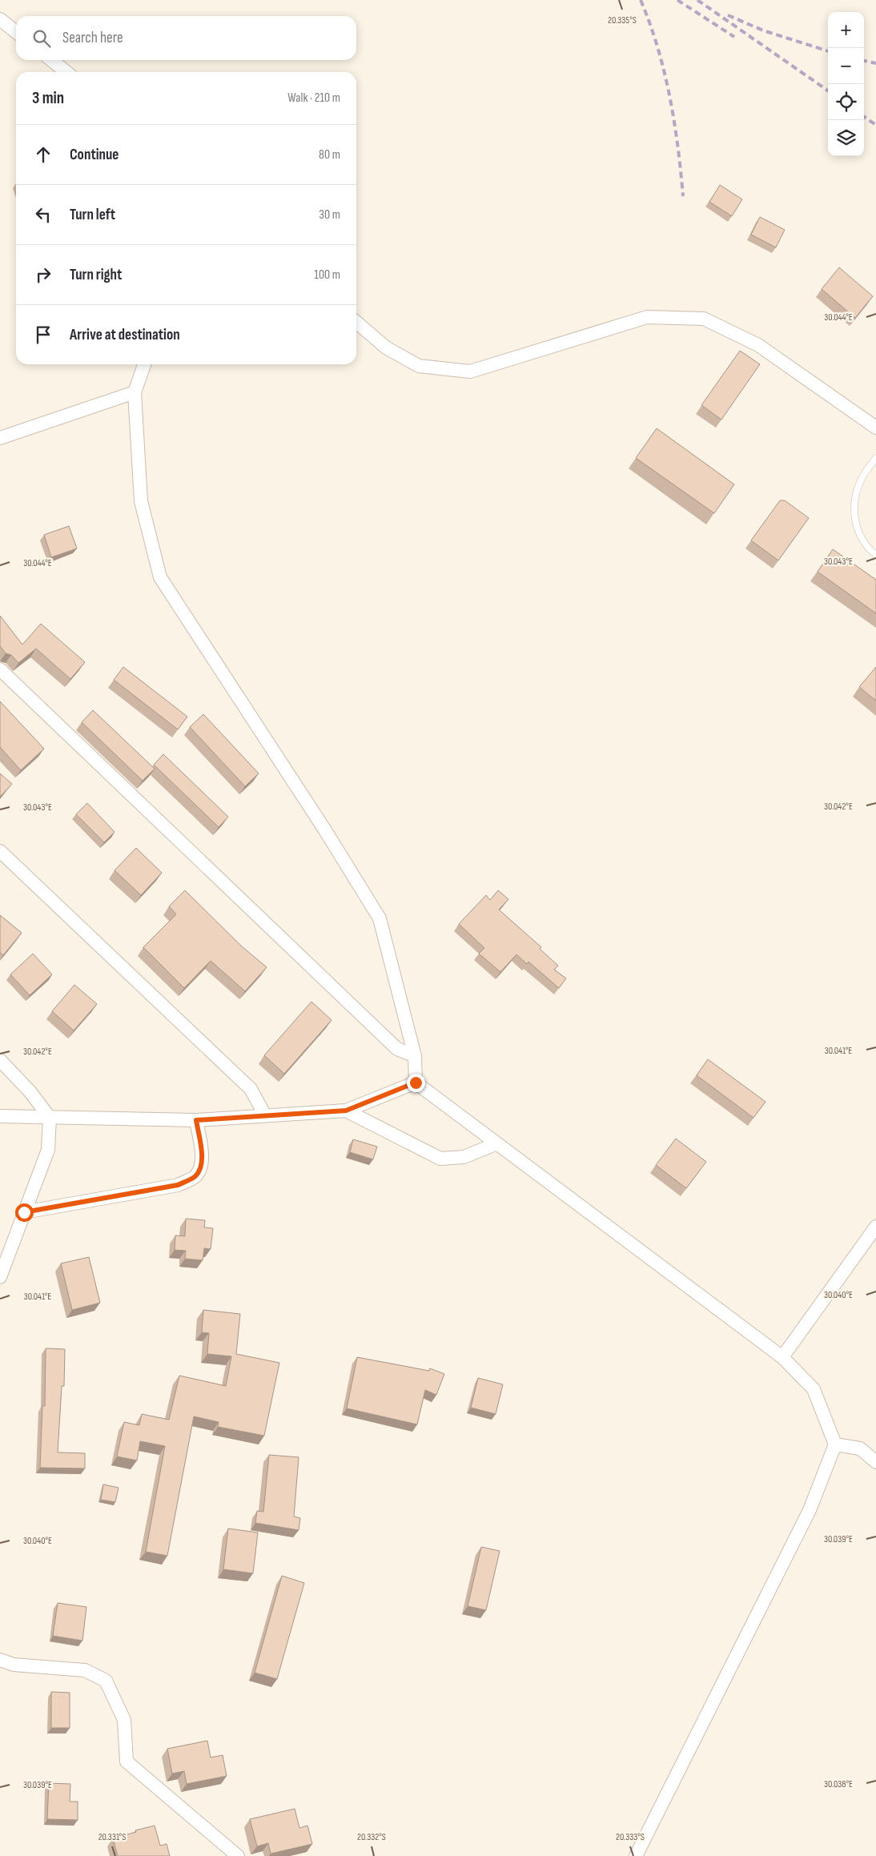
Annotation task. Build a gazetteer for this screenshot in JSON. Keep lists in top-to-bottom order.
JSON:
{
  "page": {
    "map_buttons": ["+", "−"],
    "search": "Search here",
    "heading": ["3 min", "Walk · 210 m"],
    "list": [
      ["Continue", "80 m"],
      ["Turn left", "30 m"],
      ["Turn right", "100 m"],
      "Arrive at destination"
    ]
  },
  "coordinates": [
    "20.335°S",
    "30.044°E",
    "30.043°E",
    "30.042°E",
    "30.041°E",
    "30.040°E",
    "30.039°E",
    "30.038°E",
    "20.331°S",
    "20.332°S",
    "20.333°S"
  ]
}
